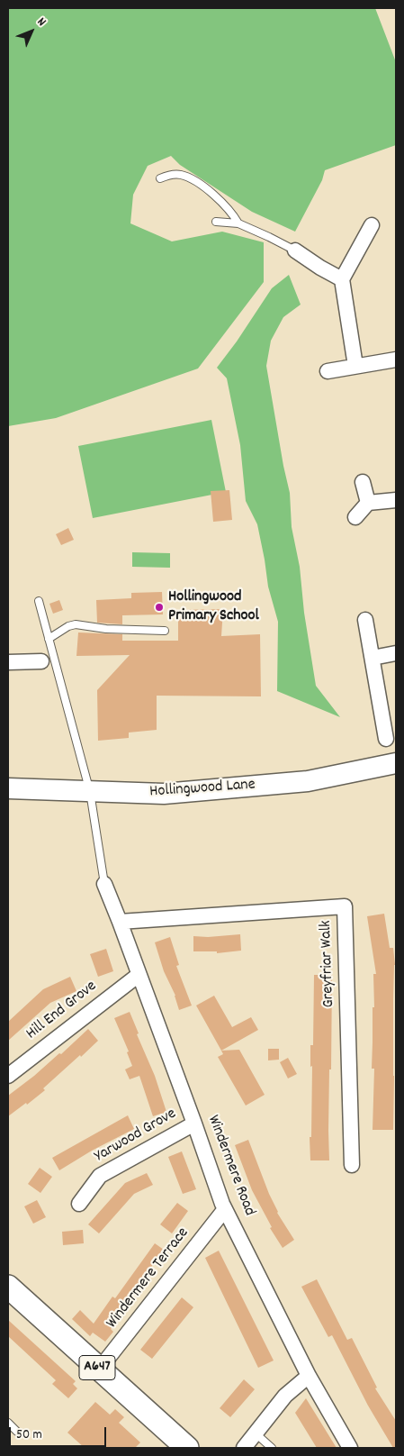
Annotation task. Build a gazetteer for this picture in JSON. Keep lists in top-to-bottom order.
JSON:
{
  "streets": {
    "main road": ["A647"],
    "street": [
      "Hollingwood Lane",
      "Greyfriar Walk",
      "Hill End Grove",
      "Yarwood Grove",
      "Windermere Road",
      "Windermere Terrace"
    ]
  },
  "crossings": [
    ["Greyfriar Walk", "Windermere Road"],
    ["Hill End Grove", "Windermere Road"],
    ["Yarwood Grove", "Windermere Road"],
    ["Windermere Road", "Windermere Terrace"],
    ["Windermere Terrace", "A647"]
  ],
  "places": ["Hollingwood Primary School"],
  "scale_bar": "50 m",
  "north": "top right"
}
